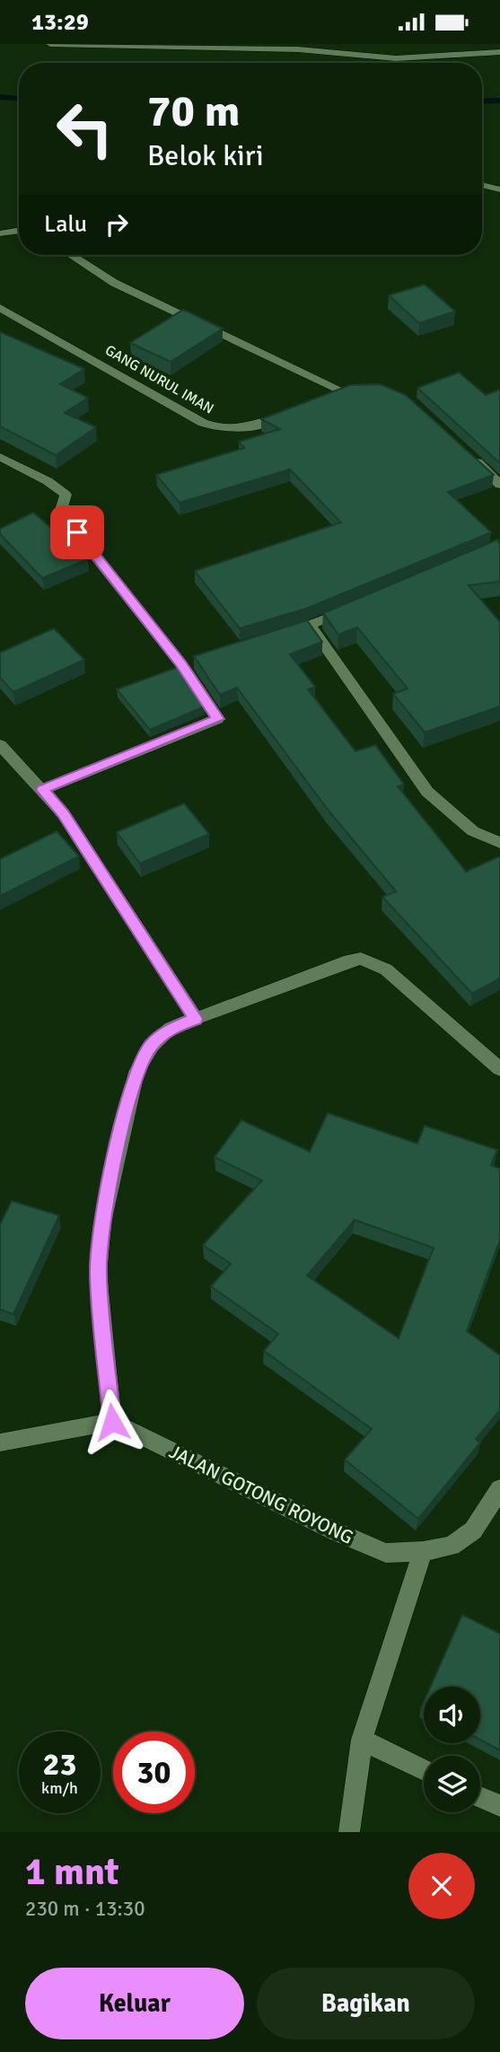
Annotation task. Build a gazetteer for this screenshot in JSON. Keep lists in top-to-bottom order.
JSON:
{
  "streets": {
    "street": ["GANG NURUL IMAN", "JALAN GOTONG ROYONG"]
  },
  "page": {
    "status": "13:29",
    "turn": ["70 m", "Belok kiri"],
    "then": "Lalu",
    "speed": "23 km/h",
    "limit": "30",
    "heading": ["1 mnt", "230 m · 13:30"],
    "buttons": ["Keluar", "Bagikan"]
  }
}
